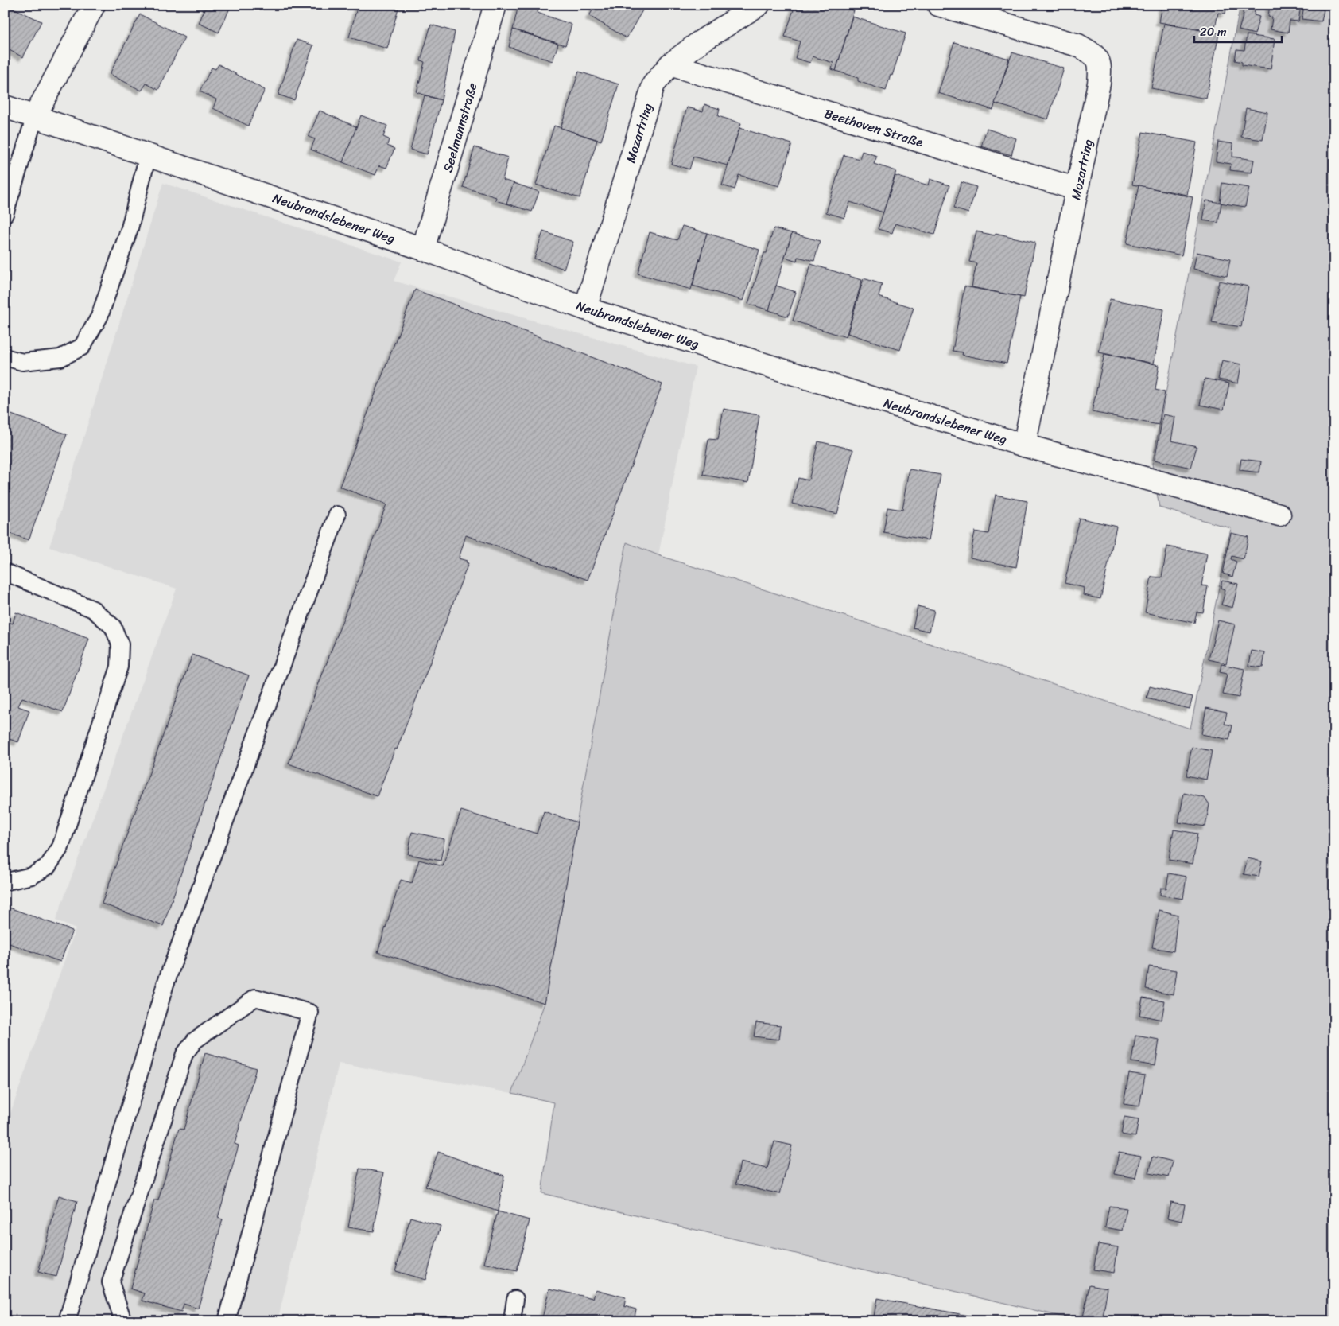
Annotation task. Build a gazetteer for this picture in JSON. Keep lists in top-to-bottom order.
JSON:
{
  "streets": {
    "street": [
      "Seelmannstraße",
      "Beethoven Straße",
      "Mozartring",
      "Neubrandslebener Weg"
    ]
  },
  "crossings": [
    ["Seelmannstraße", "Neubrandslebener Weg"],
    ["Beethoven Straße", "Mozartring"],
    ["Mozartring", "Neubrandslebener Weg"]
  ],
  "scale_bar": "20 m"
}
